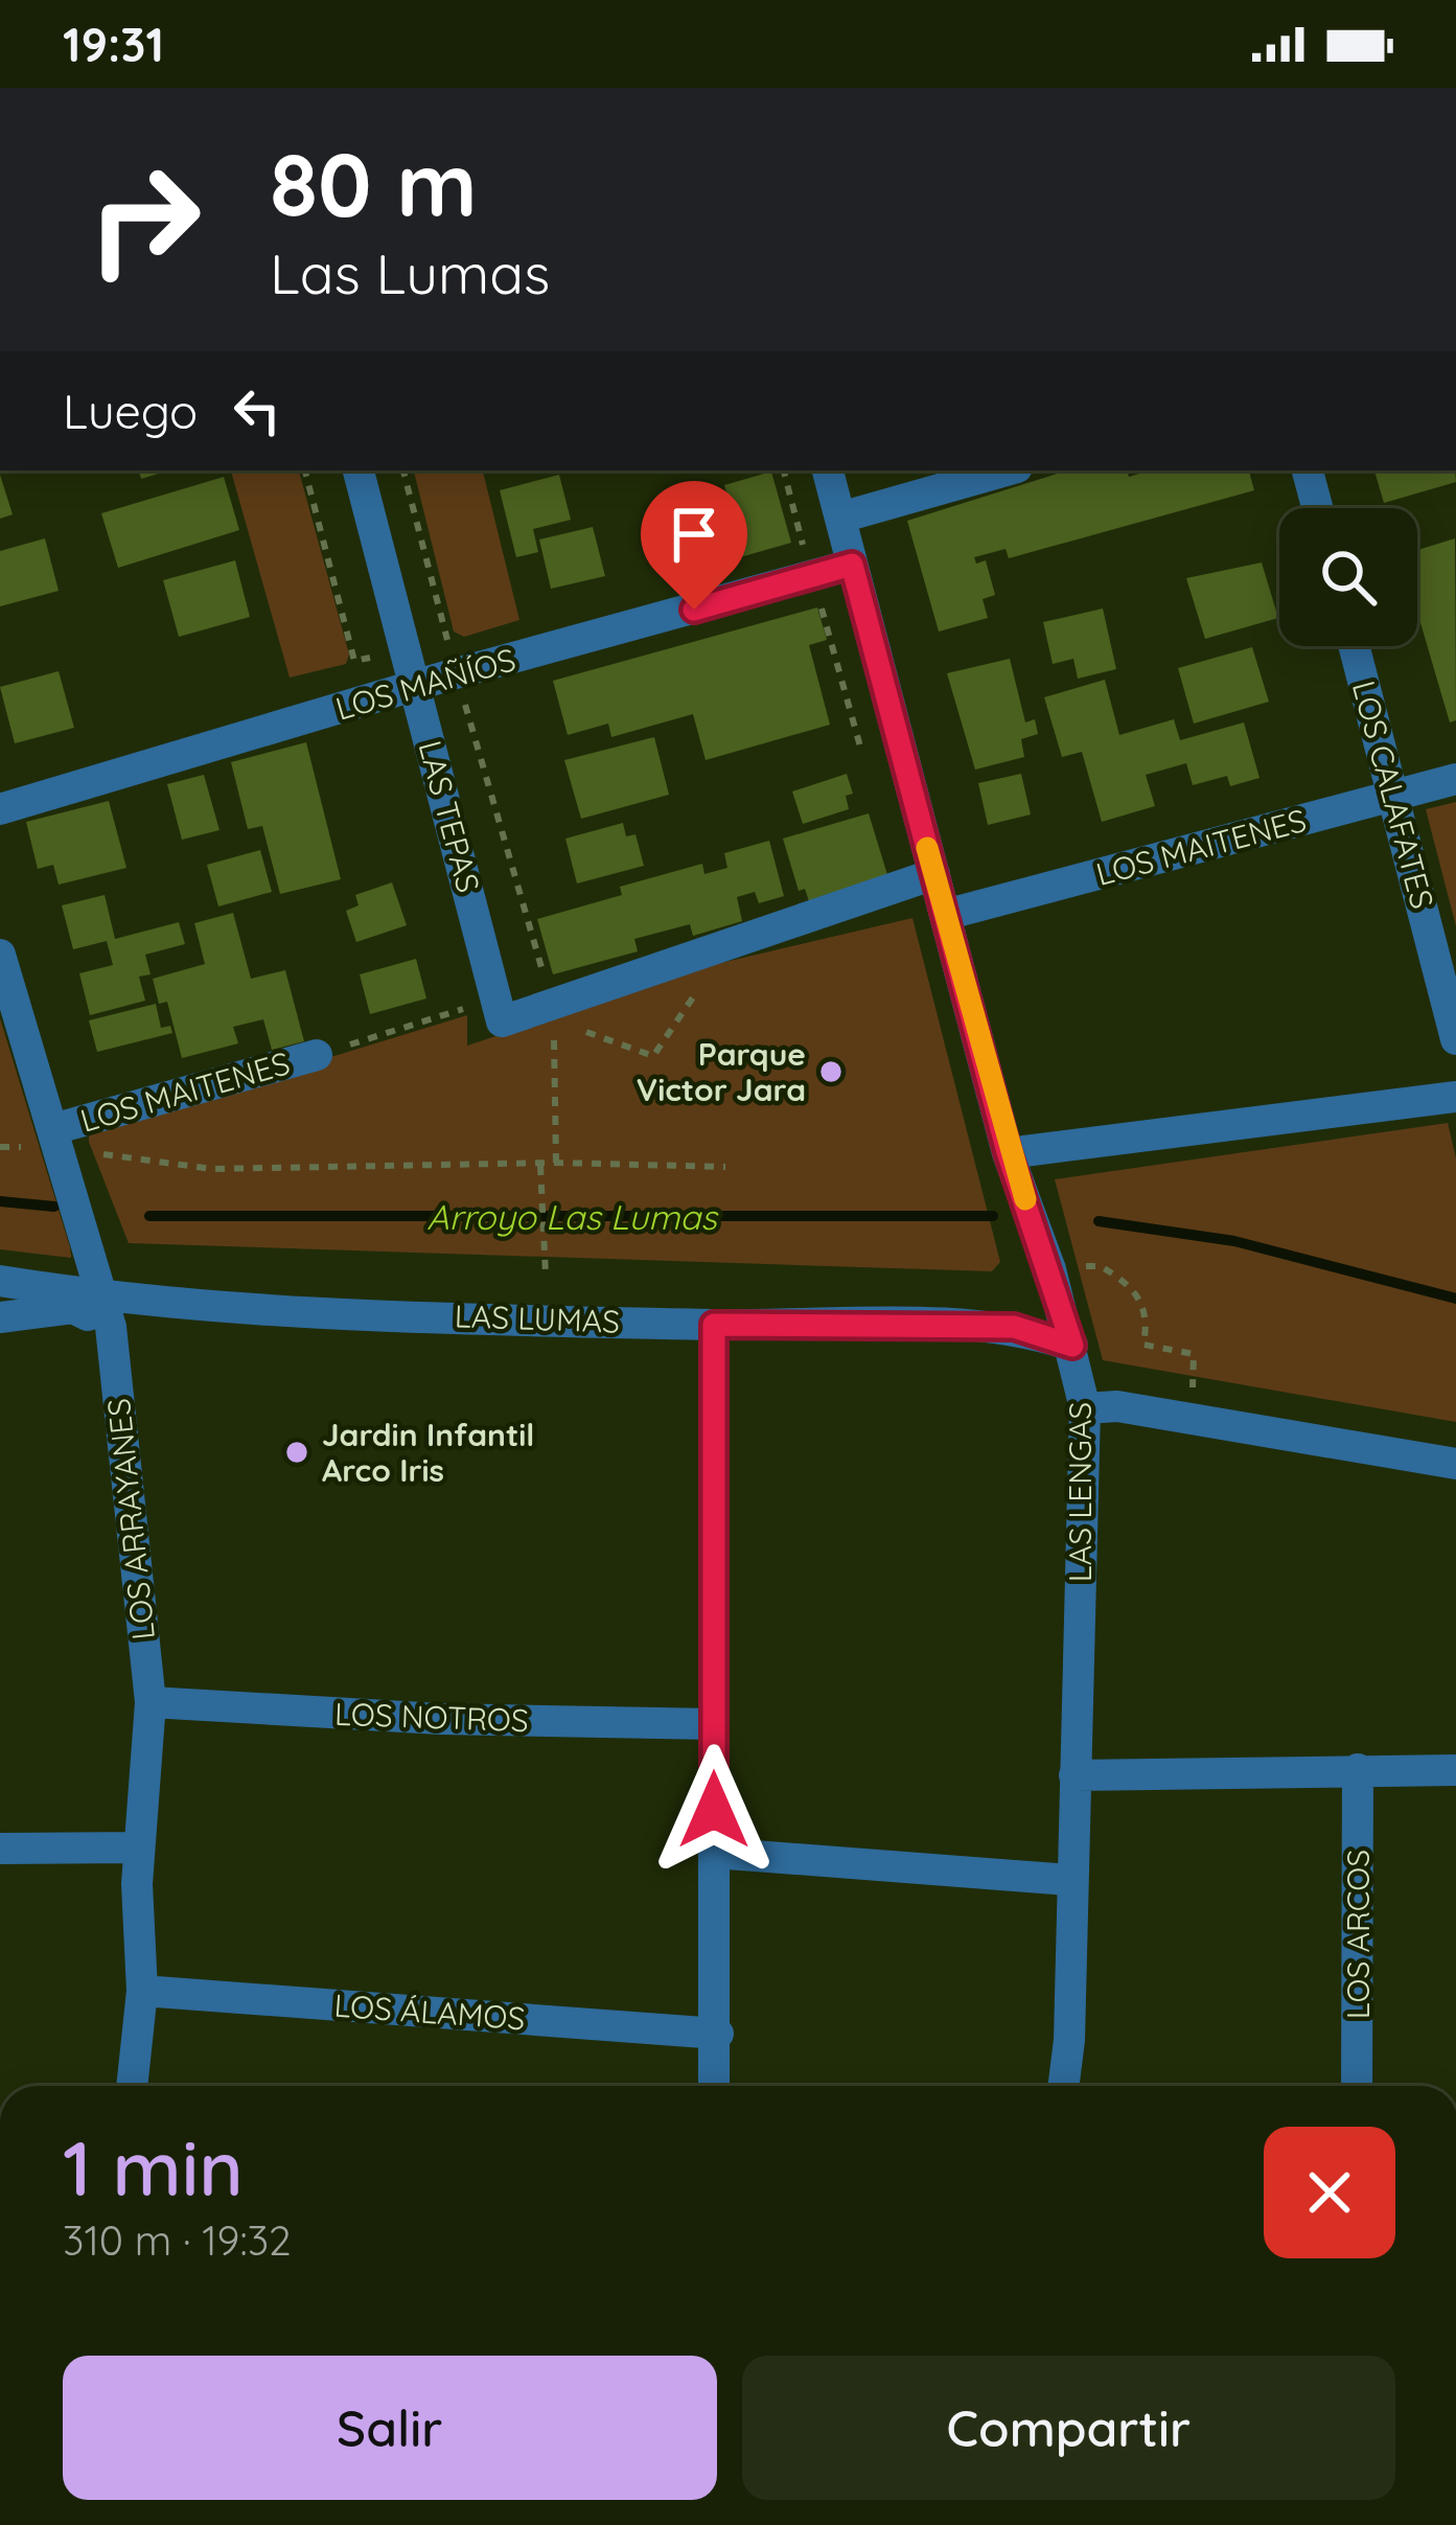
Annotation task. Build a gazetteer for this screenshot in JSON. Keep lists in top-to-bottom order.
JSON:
{
  "streets": {
    "street": [
      "LOS MAÑÍOS",
      "LOS CALAFATES",
      "LAS TEPAS",
      "LOS MAITENES",
      "LAS LUMAS",
      "LAS LENGAS",
      "LOS ARRAYANES",
      "LOS NOTROS",
      "LOS ARCOS",
      "LOS ÁLAMOS"
    ]
  },
  "crossings": [
    ["LOS MAÑÍOS", "LAS TEPAS"],
    ["LOS MAÑÍOS", "LAS LENGAS"],
    ["LOS CALAFATES", "LOS MAITENES"],
    ["LOS MAITENES", "LAS LENGAS"],
    ["LOS MAITENES", "LOS ARRAYANES"],
    ["LAS LUMAS", "LAS LENGAS"],
    ["LAS LUMAS", "LOS ARRAYANES"],
    ["LOS ARRAYANES", "LOS NOTROS"],
    ["LOS ARRAYANES", "LOS ÁLAMOS"]
  ],
  "water": ["Arroyo Las Lumas"],
  "places": ["Parque Victor Jara", "Jardin Infantil Arco Iris"],
  "page": {
    "status": "19:31",
    "turn": ["80 m", "Las Lumas"],
    "then": "Luego",
    "heading": ["1 min", "310 m · 19:32"],
    "buttons": ["Salir", "Compartir"]
  }
}
